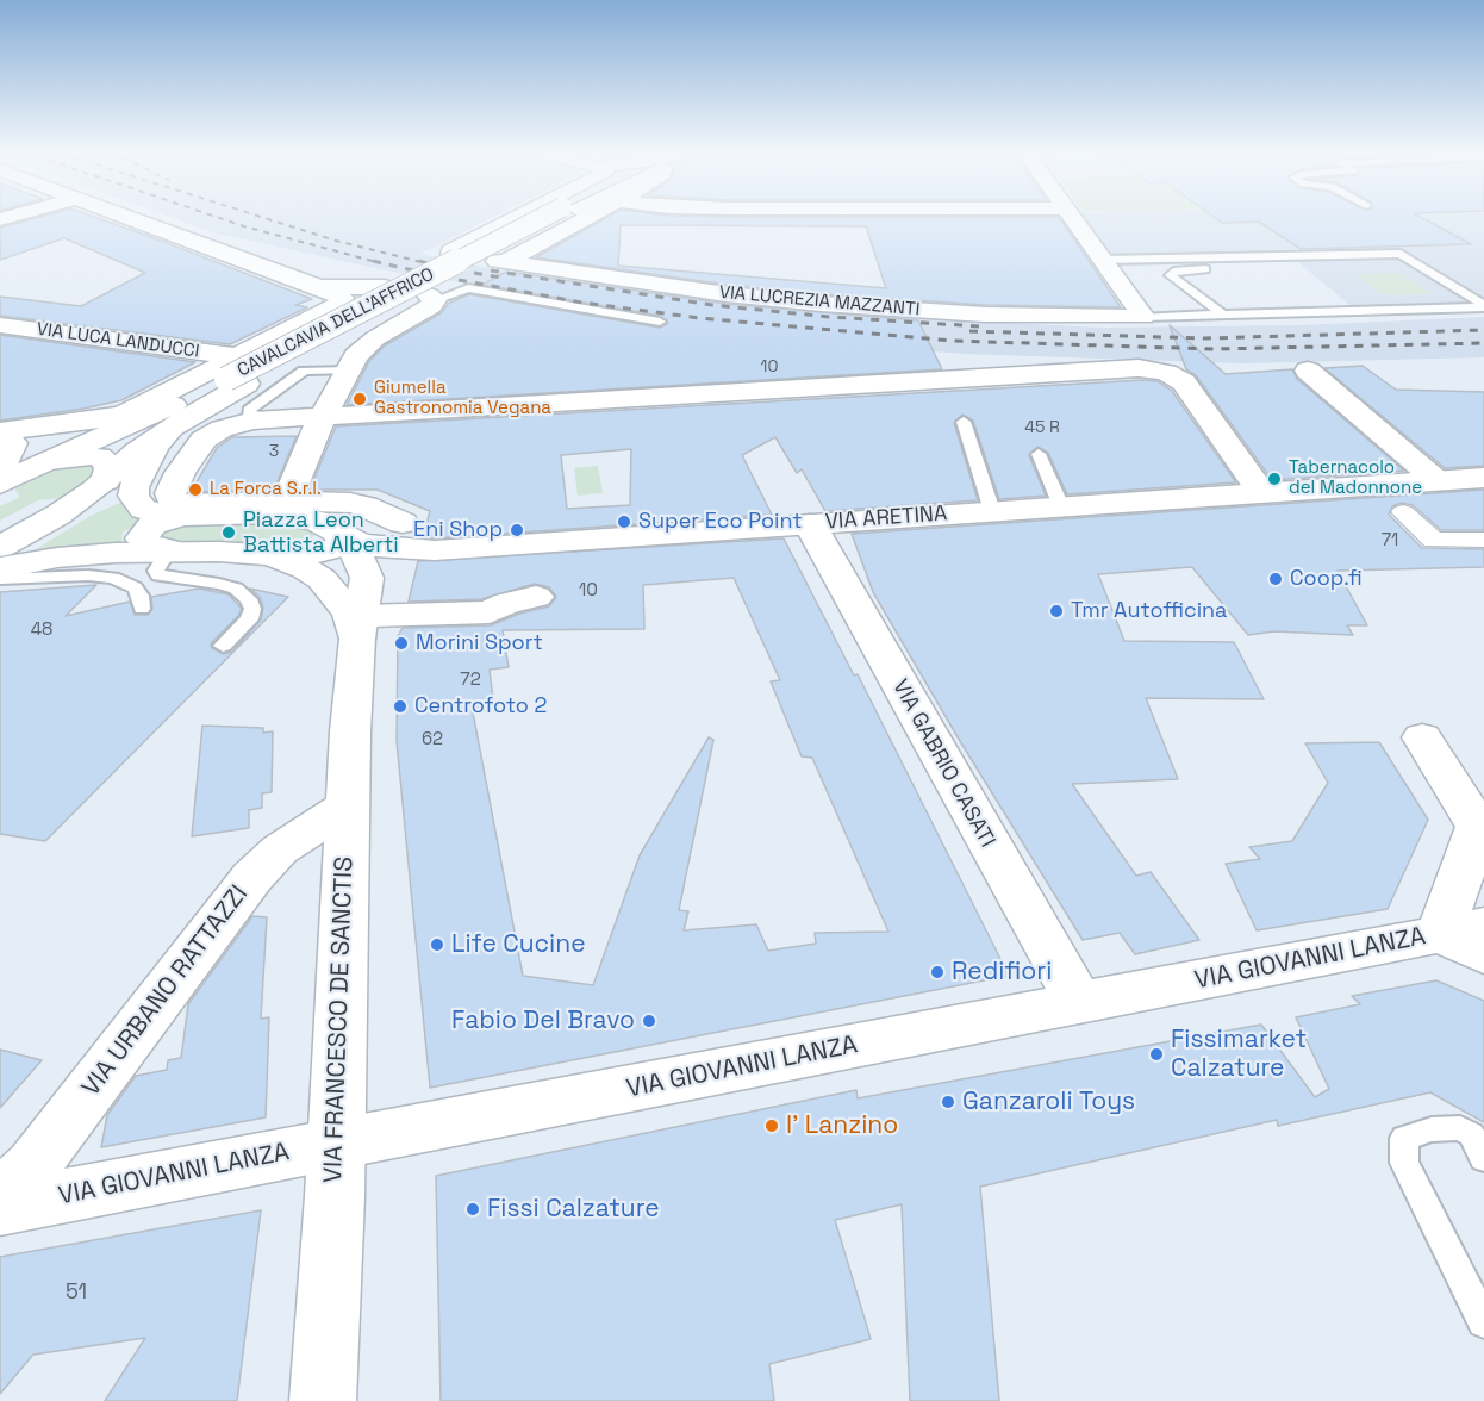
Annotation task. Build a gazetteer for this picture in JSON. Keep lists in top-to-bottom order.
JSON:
{
  "streets": {
    "street": [
      "VIA LUCREZIA MAZZANTI",
      "CAVALCAVIA DELL'AFFRICO",
      "VIA LUCA LANDUCCI",
      "VIA ARETINA",
      "VIA GABRIO CASATI",
      "VIA GIOVANNI LANZA",
      "VIA URBANO RATTAZZI",
      "VIA FRANCESCO DE SANCTIS"
    ]
  },
  "crossings": [
    ["CAVALCAVIA DELL'AFFRICO", "VIA LUCA LANDUCCI"],
    ["VIA ARETINA", "VIA GABRIO CASATI"],
    ["VIA GABRIO CASATI", "VIA GIOVANNI LANZA"],
    ["VIA GIOVANNI LANZA", "VIA FRANCESCO DE SANCTIS"],
    ["VIA URBANO RATTAZZI", "VIA FRANCESCO DE SANCTIS"]
  ],
  "places": [
    "Giumella Gastronomia Vegana",
    "Tabernacolo del Madonnone",
    "La Forca S.r.l.",
    "Super Eco Point",
    "Eni Shop",
    "Piazza Leon Battista Alberti",
    "Coop.fi",
    "Tmr Autofficina",
    "Morini Sport",
    "Centrofoto 2",
    "Life Cucine",
    "Redifiori",
    "Fabio Del Bravo",
    "Fissimarket Calzature",
    "Ganzaroli Toys",
    "I' Lanzino",
    "Fissi Calzature"
  ],
  "house_numbers": [
    "10",
    "45 R",
    "3",
    "71",
    "10",
    "48",
    "72",
    "62",
    "51"
  ]
}
